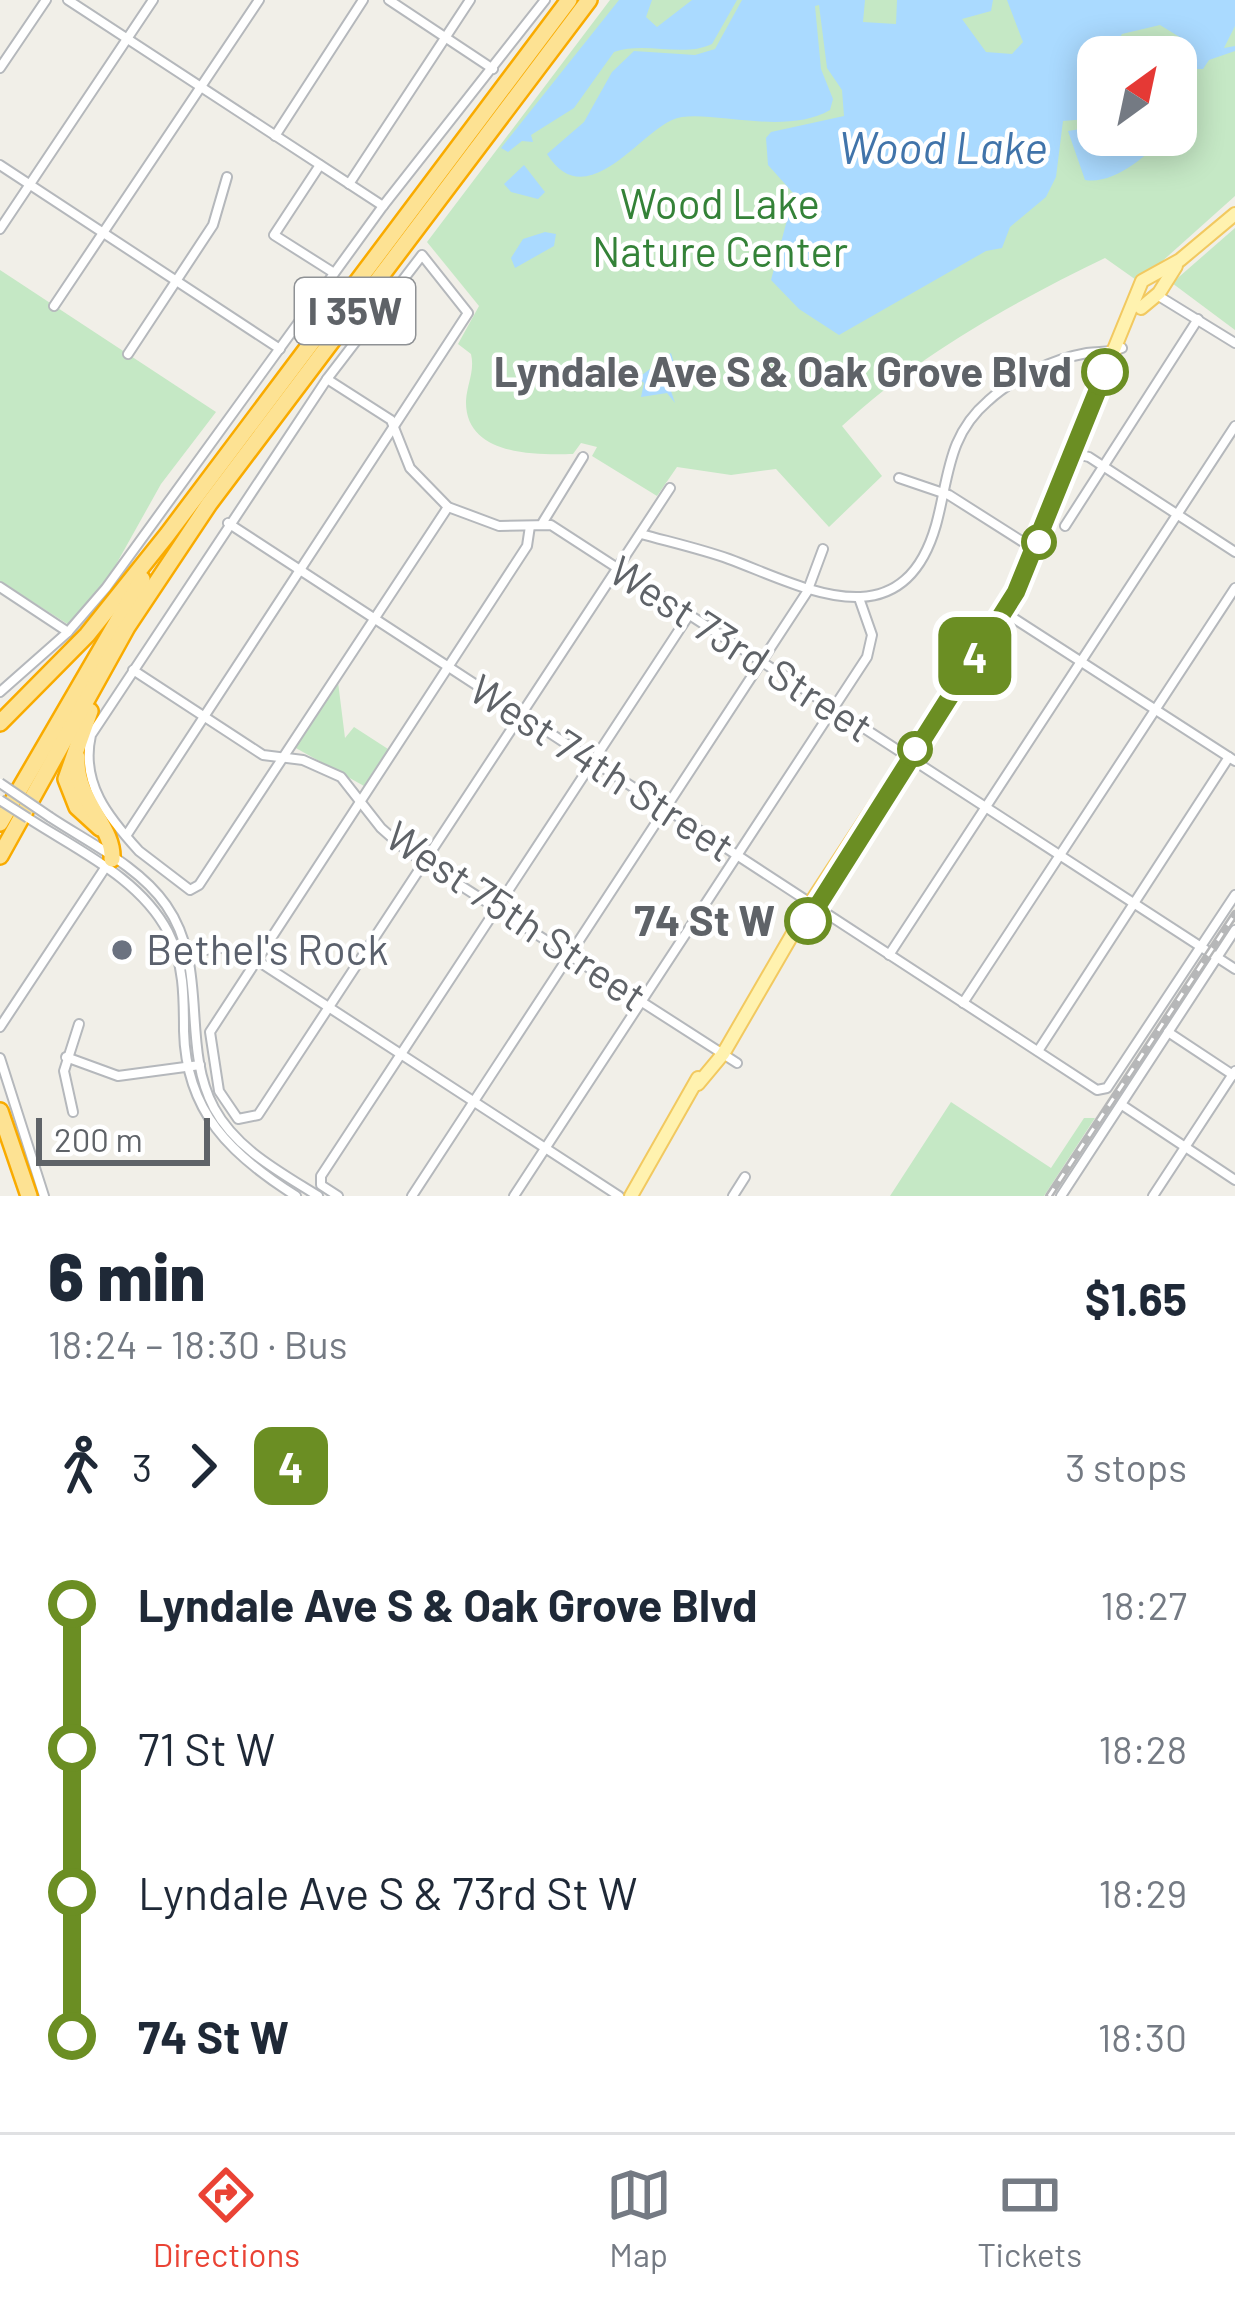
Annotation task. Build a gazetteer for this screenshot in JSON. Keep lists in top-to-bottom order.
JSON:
{
  "streets": {
    "highway": ["I 35W"],
    "street": ["West 73rd Street", "West 74th Street", "West 75th Street"]
  },
  "crossings": [
    ["West 73rd Street", "West 74th Street"]
  ],
  "water": ["Wood Lake"],
  "parks": ["Wood Lake Nature Center"],
  "places": ["Lyndale Ave S & Oak Grove Blvd", "74 St W", "Bethel's Rock"],
  "lines": ["bus line 4"],
  "scale_bar": "200 m",
  "north": "top right",
  "page": {
    "on_map": "4",
    "scale": "200 m",
    "heading": ["6 min", "18:24 – 18:30 · Bus", "$1.65"],
    "legs": ["3", "4", "3 stops"],
    "list": [
      {
        "name": "Lyndale Ave S & Oak Grove Blvd",
        "value": "18:27"
      },
      {
        "name": "71 St W",
        "value": "18:28"
      },
      {
        "name": "Lyndale Ave S & 73rd St W",
        "value": "18:29"
      },
      {
        "name": "74 St W",
        "value": "18:30"
      }
    ],
    "tabs": ["Directions", "Map", "Tickets"]
  }
}
